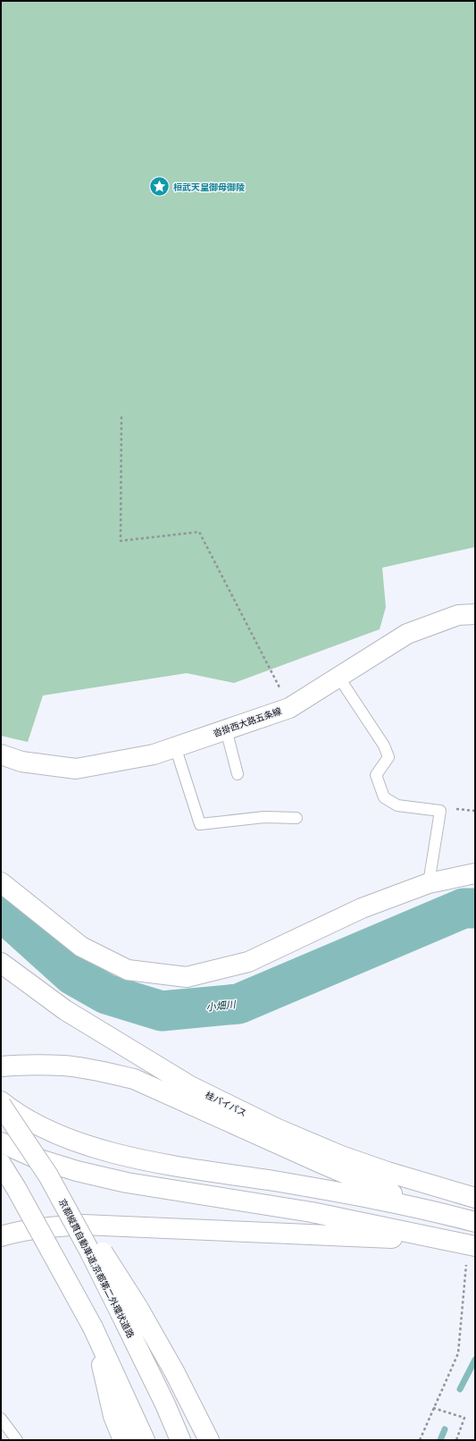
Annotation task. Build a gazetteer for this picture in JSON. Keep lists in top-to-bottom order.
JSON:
{
  "streets": {
    "main road": ["沓掛西大路五条線", "桂バイパス", "京都縦貫自動車道;京都第二外環状道路"]
  },
  "water": ["小畑川"],
  "places": {
    "place": ["桓武天皇御母御陵"]
  }
}
